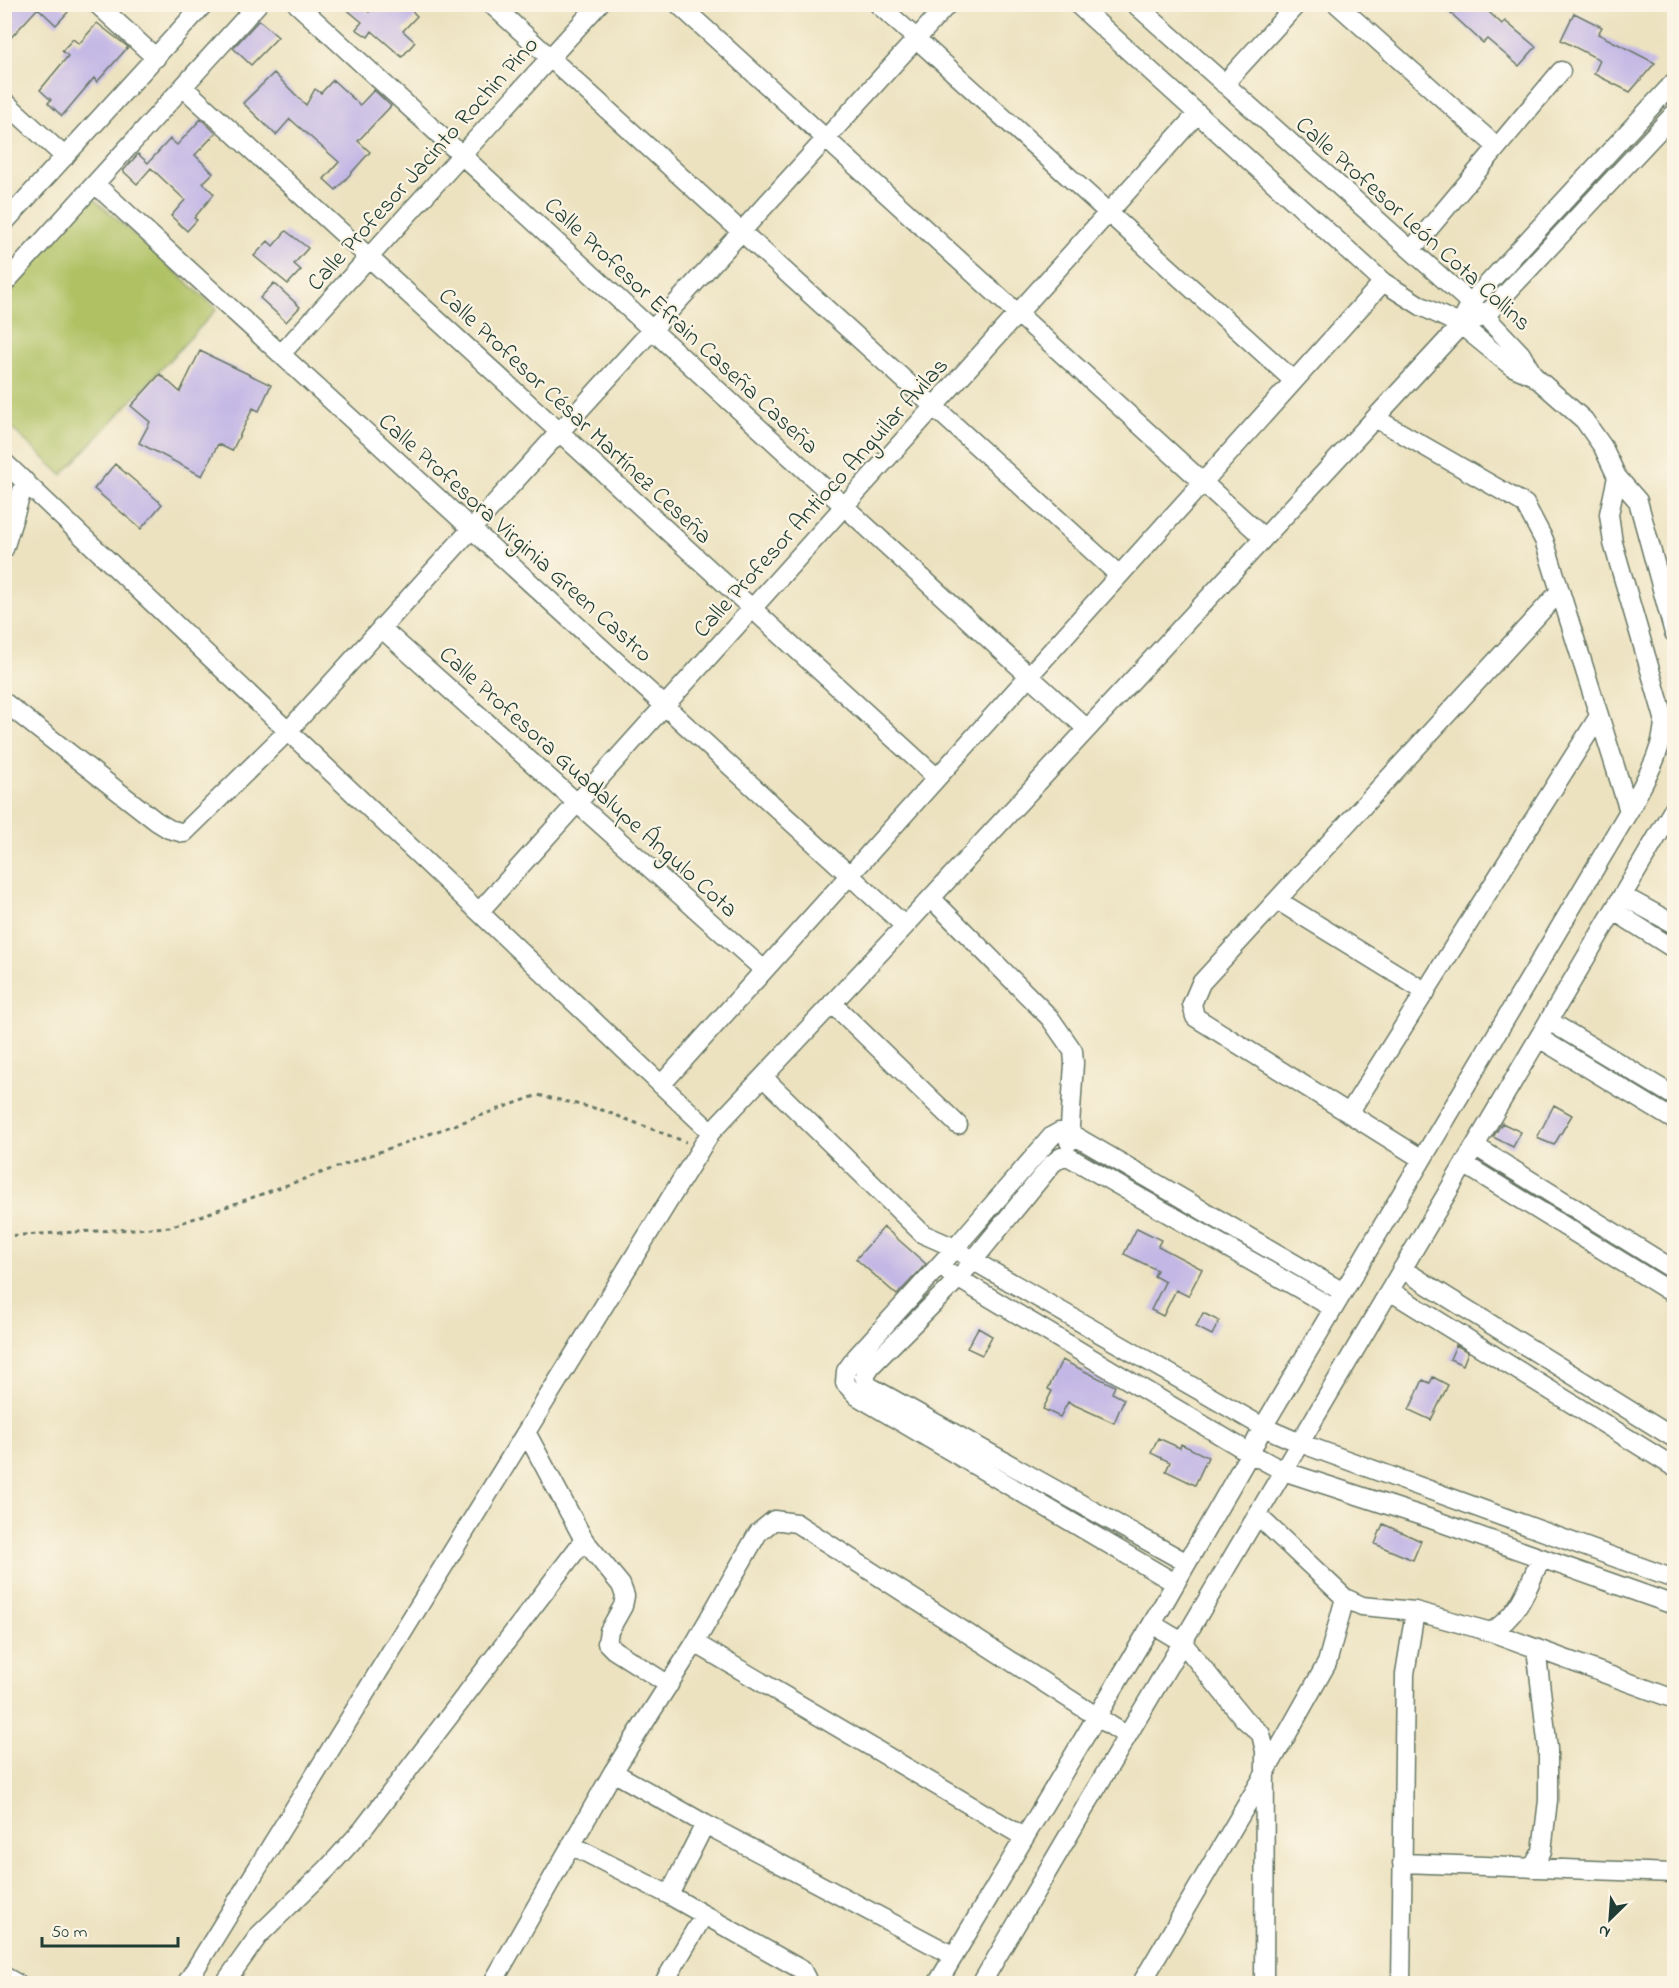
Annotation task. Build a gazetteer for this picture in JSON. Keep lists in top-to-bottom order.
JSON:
{
  "streets": {
    "street": [
      "Calle Profesor Jacinto Rochin Pino",
      "Calle Profesor León Cota Collins",
      "Calle Profesor Efrain Caseña Caseña",
      "Calle Profesor César Martínez Ceseña",
      "Calle Profesor Antioco Anguilar Avilas",
      "Calle Profesora Virginia Green Castro",
      "Calle Profesora Guadalupe Ángulo Cota"
    ]
  },
  "crossings": [
    ["Calle Profesor Jacinto Rochin Pino", "Calle Profesor Efrain Caseña Caseña"],
    ["Calle Profesor Jacinto Rochin Pino", "Calle Profesor César Martínez Ceseña"],
    ["Calle Profesor Jacinto Rochin Pino", "Calle Profesora Virginia Green Castro"],
    ["Calle Profesor León Cota Collins", "Calle Profesor Antioco Anguilar Avilas"],
    ["Calle Profesor Efrain Caseña Caseña", "Calle Profesor Antioco Anguilar Avilas"],
    ["Calle Profesor César Martínez Ceseña", "Calle Profesor Antioco Anguilar Avilas"],
    ["Calle Profesor Antioco Anguilar Avilas", "Calle Profesora Virginia Green Castro"],
    ["Calle Profesor Antioco Anguilar Avilas", "Calle Profesora Guadalupe Ángulo Cota"]
  ],
  "scale_bar": "50 m",
  "north": "bottom left"
}
